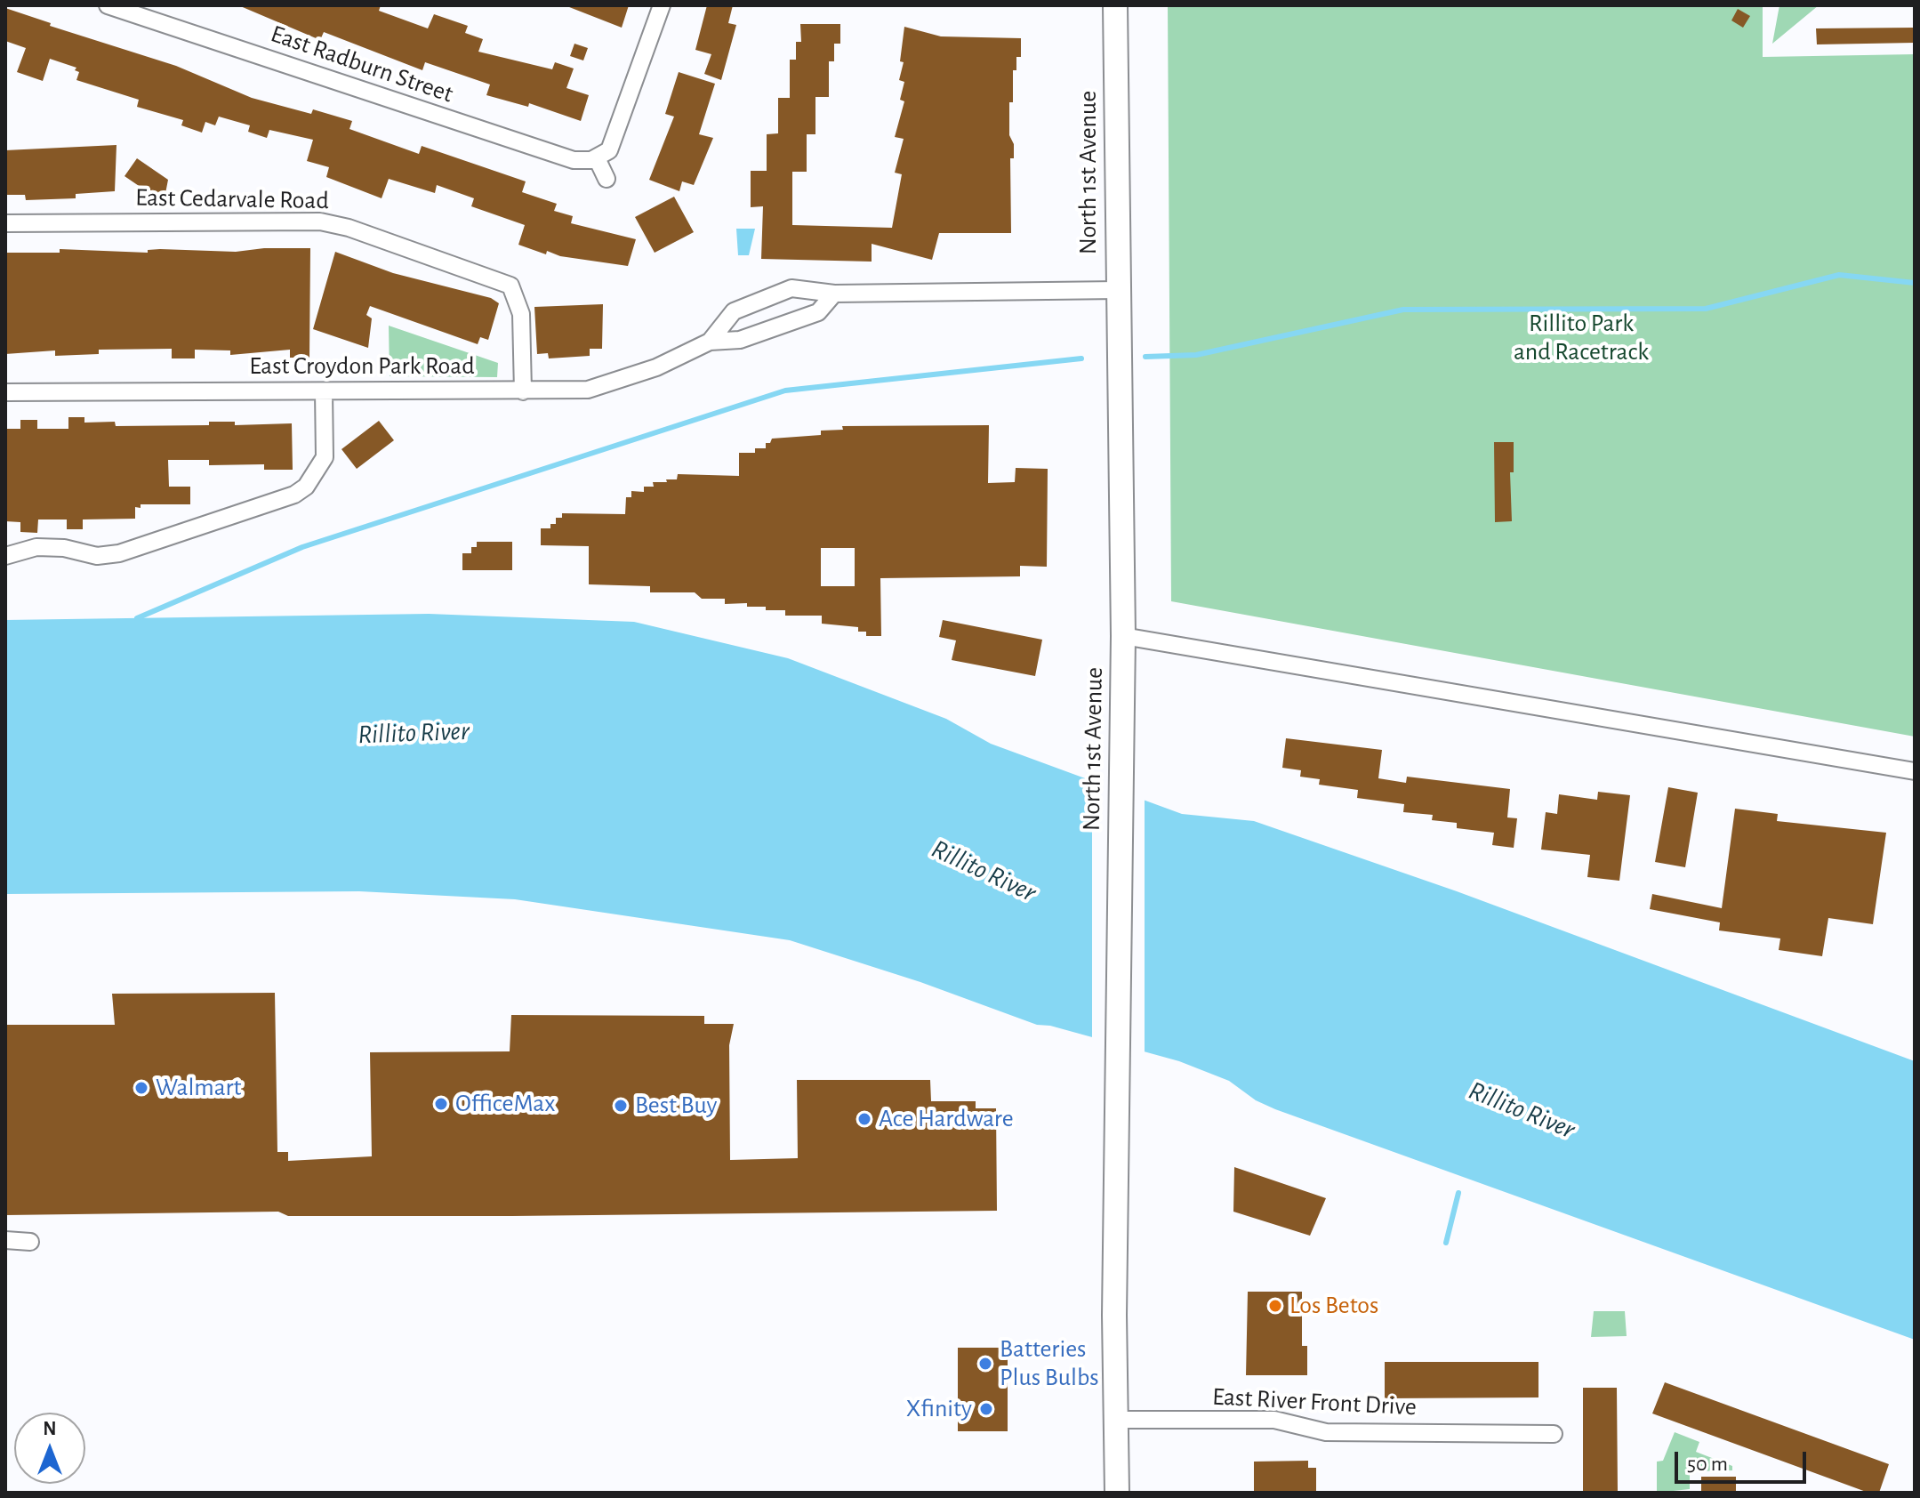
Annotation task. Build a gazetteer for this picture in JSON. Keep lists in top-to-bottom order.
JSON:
{
  "streets": {
    "main road": ["North 1st Avenue"],
    "street": [
      "East Radburn Street",
      "East Cedarvale Road",
      "East Croydon Park Road",
      "East River Front Drive"
    ]
  },
  "crossings": [
    ["North 1st Avenue", "East Croydon Park Road"],
    ["North 1st Avenue", "East River Front Drive"],
    ["East Cedarvale Road", "East Croydon Park Road"]
  ],
  "water": ["Rillito River"],
  "parks": ["Rillito Park and Racetrack"],
  "places": [
    "Walmart",
    "OfficeMax",
    "Best Buy",
    "Ace Hardware",
    "Los Betos",
    "Batteries Plus Bulbs",
    "Xfinity"
  ],
  "scale_bar": "50 m",
  "north": "top"
}
